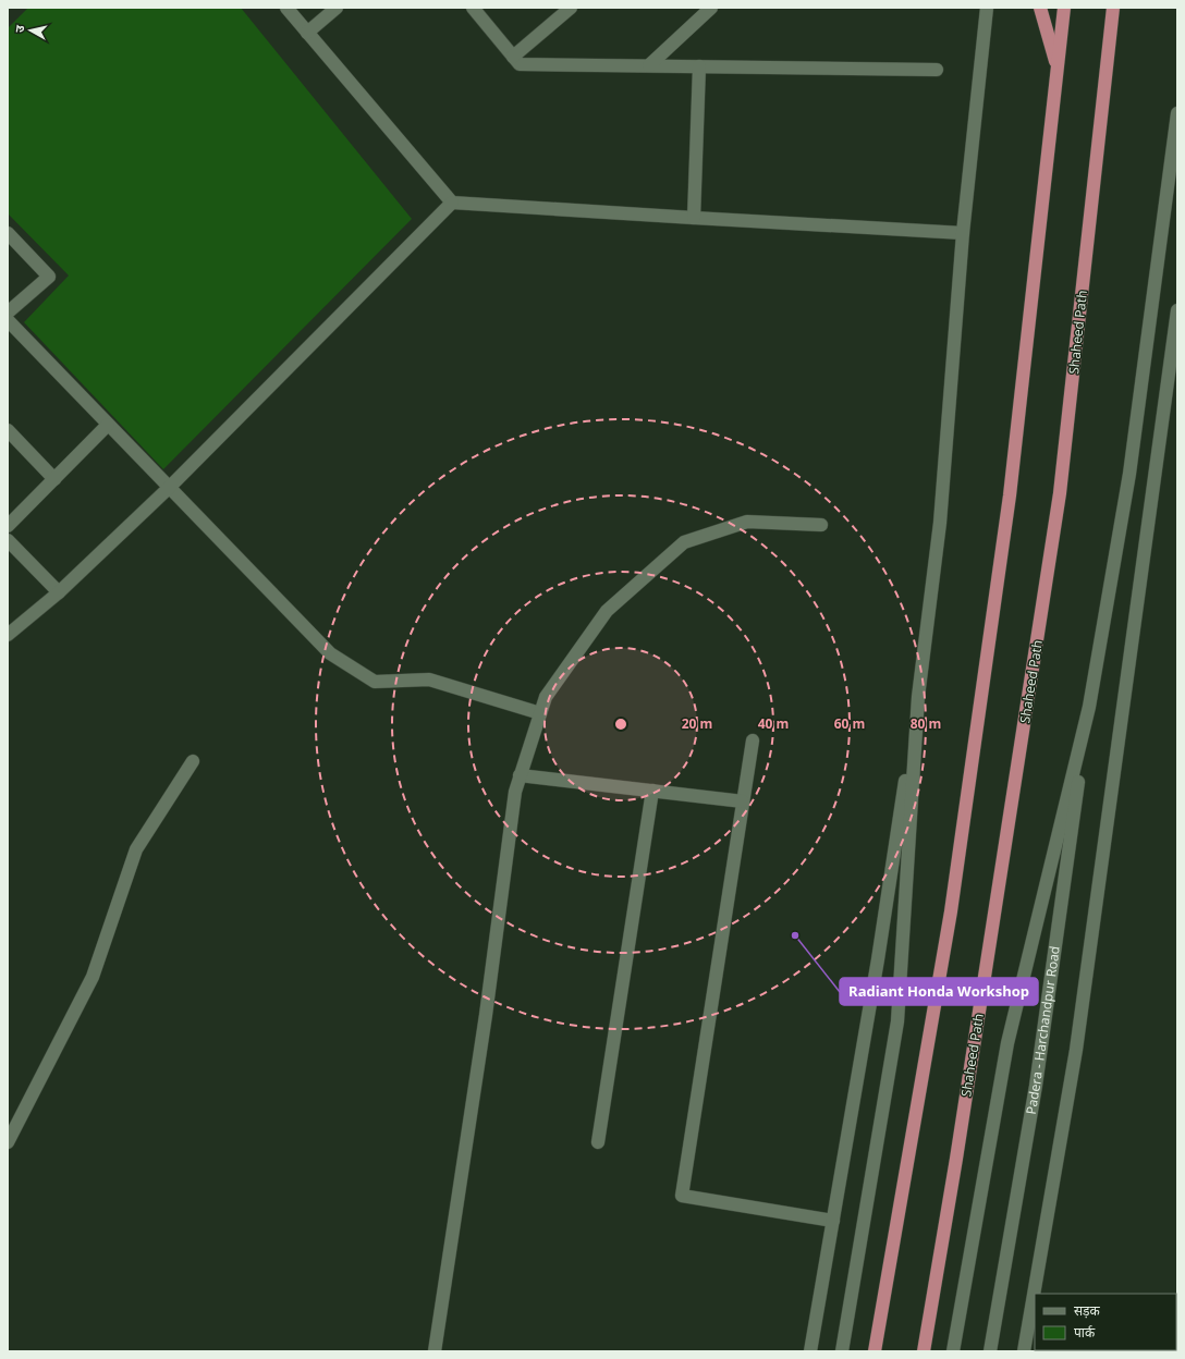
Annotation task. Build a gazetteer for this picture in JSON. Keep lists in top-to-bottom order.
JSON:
{
  "streets": {
    "highway": ["Shaheed Path"],
    "street": ["Padera - Harchandpur Road"]
  },
  "places": ["Radiant Honda Workshop"],
  "legend": ["सड़क", "पार्क"],
  "north": "left",
  "rings": [
    "20 m",
    "40 m",
    "60 m",
    "80 m"
  ]
}
